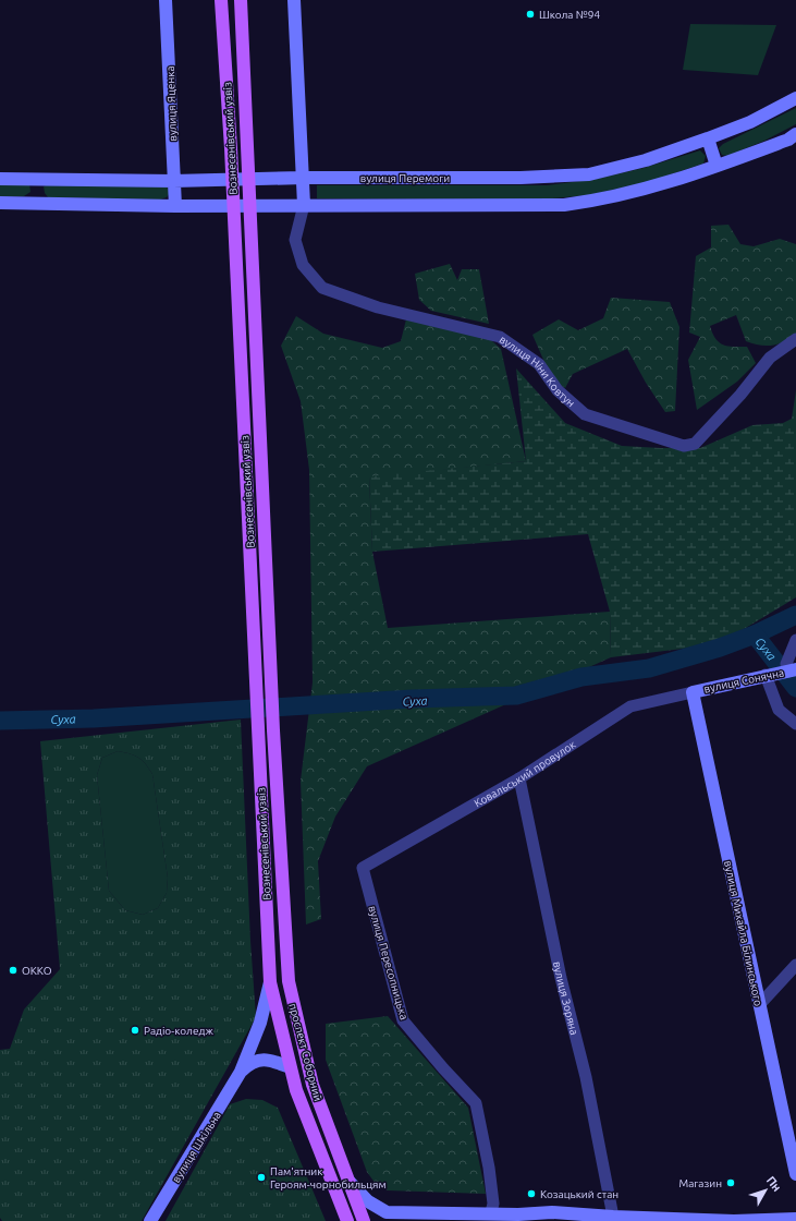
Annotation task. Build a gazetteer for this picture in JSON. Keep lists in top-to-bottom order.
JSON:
{
  "streets": {
    "main road": ["Вознесенівський узвіз", "проспект Соборний"],
    "street": [
      "вулиця Яценка",
      "вулиця Перемоги",
      "вулиця Ніни Ковтун",
      "вулиця Сонячна",
      "Ковальський провулок",
      "вулиця Михайла Білинського",
      "вулиця Пересопницька",
      "вулиця Зоряна",
      "вулиця Шкільна"
    ]
  },
  "crossings": [
    ["вулиця Яценка", "вулиця Перемоги"],
    ["Вознесенівський узвіз", "проспект Соборний"],
    ["Вознесенівський узвіз", "вулиця Шкільна"],
    ["вулиця Сонячна", "Ковальський провулок"],
    ["вулиця Сонячна", "вулиця Михайла Білинського"],
    ["Ковальський провулок", "вулиця Михайла Білинського"],
    ["Ковальський провулок", "вулиця Пересопницька"],
    ["Ковальський провулок", "вулиця Зоряна"],
    ["проспект Соборний", "вулиця Шкільна"]
  ],
  "water": ["Суха"],
  "places": [
    "Школа №94",
    "ОККО",
    "Радіо-коледж",
    "Пам'ятник Героям-чорнобильцям",
    "Магазин",
    "Козацький стан"
  ],
  "north": "top right"
}
